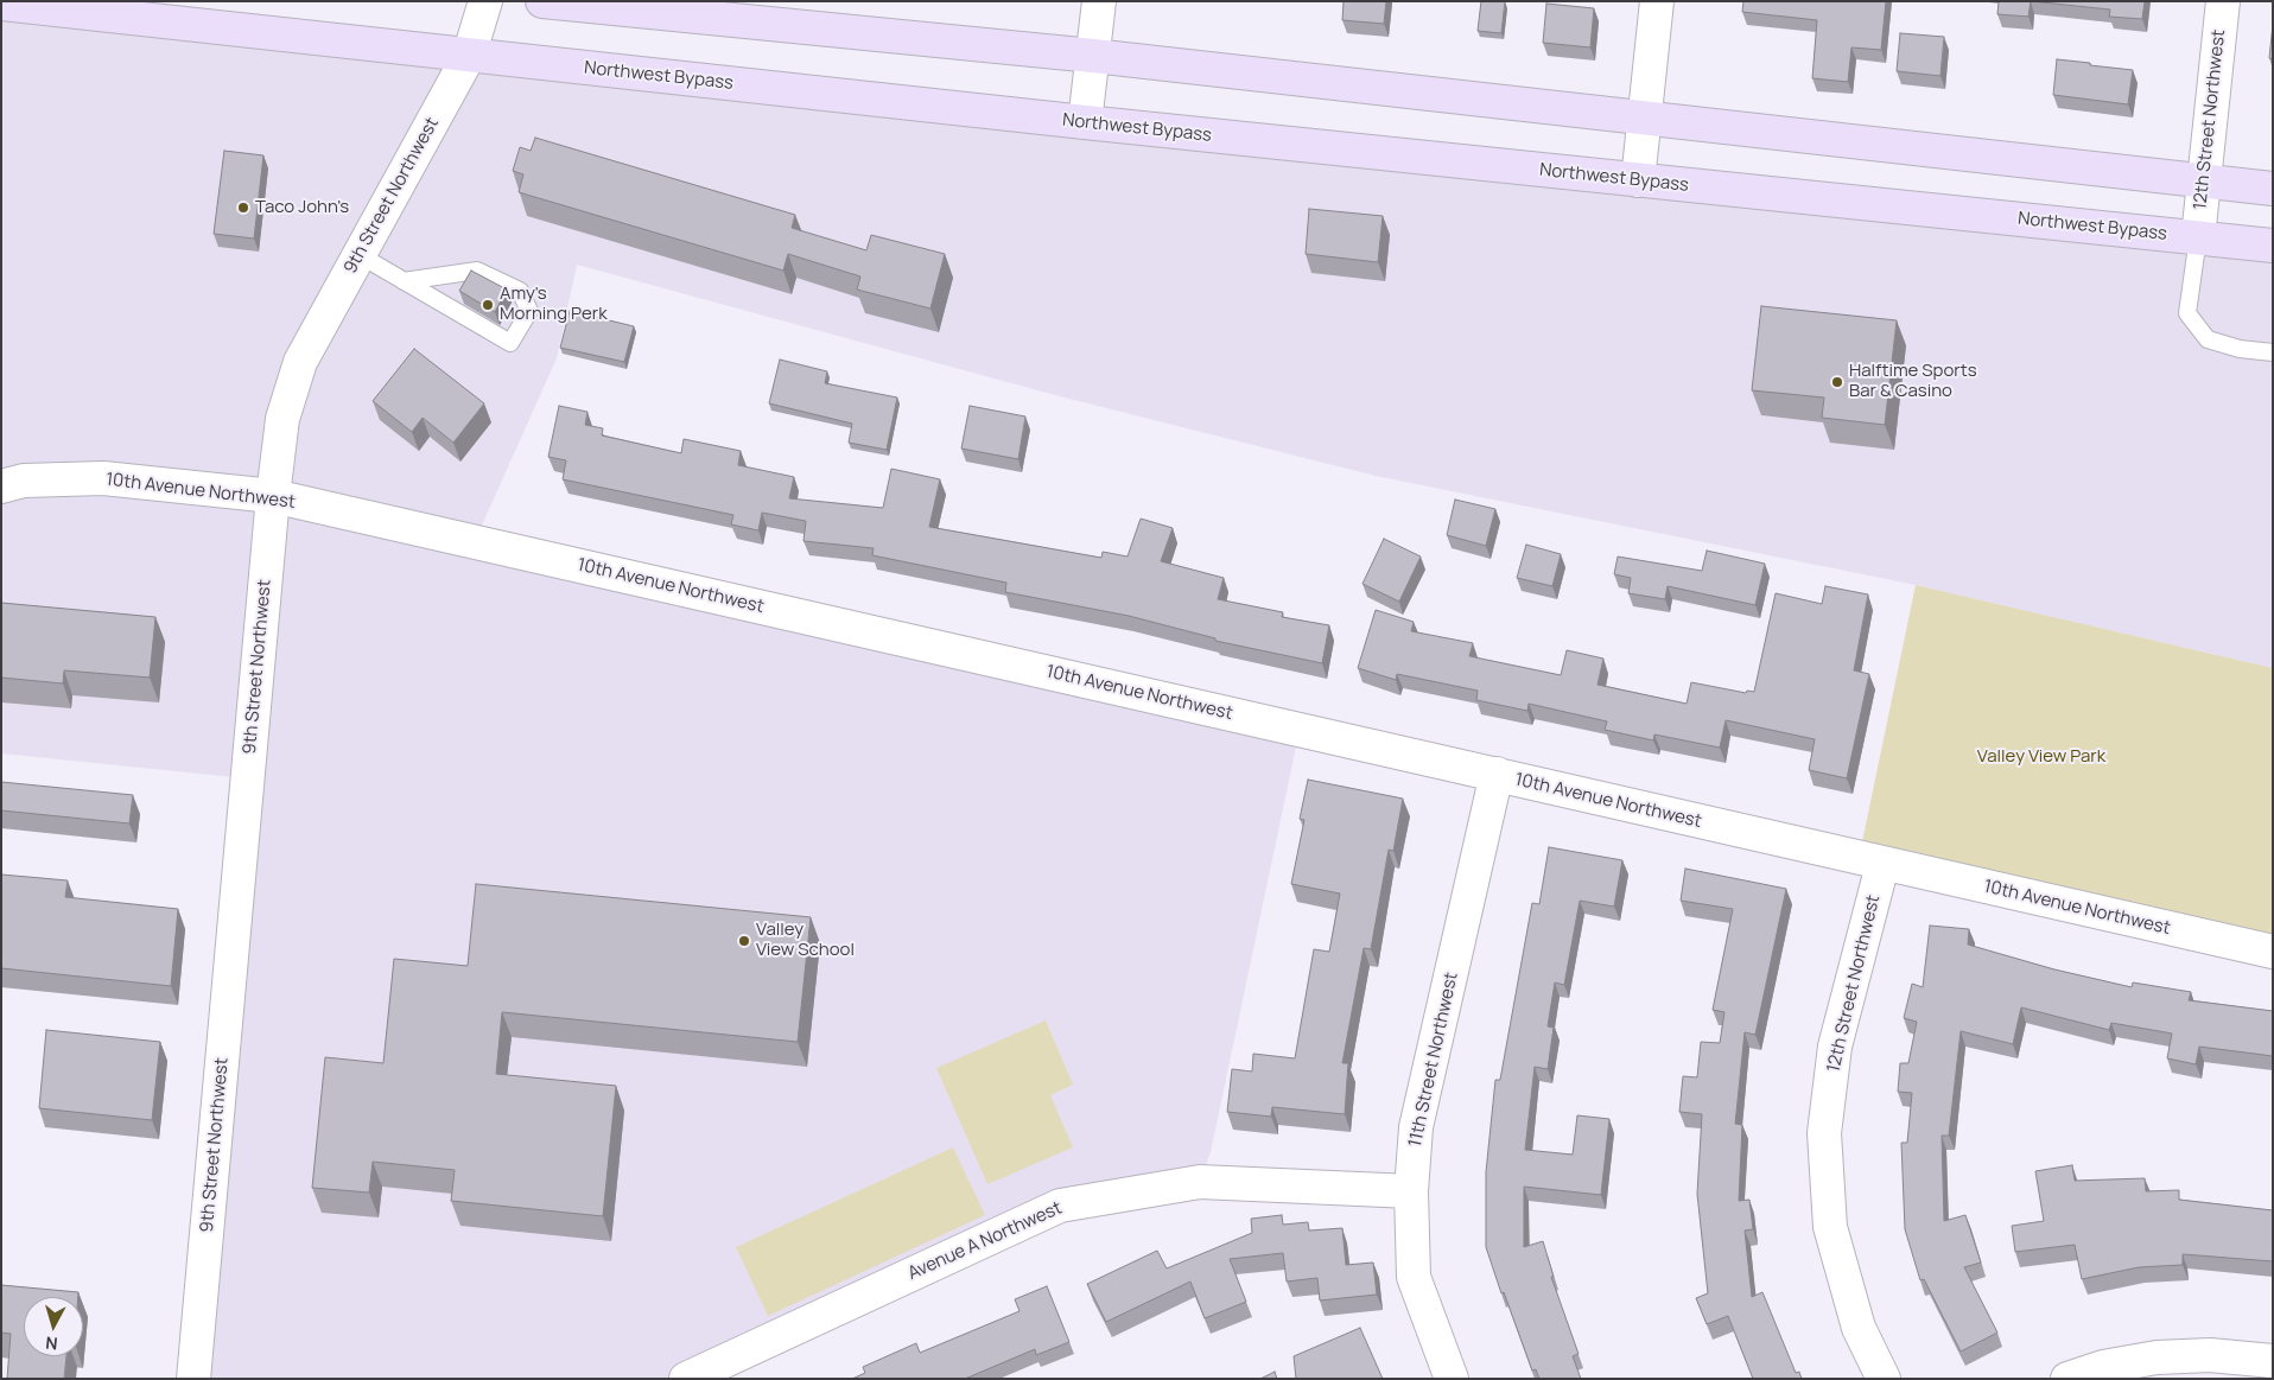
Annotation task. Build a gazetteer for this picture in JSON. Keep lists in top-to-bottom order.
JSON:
{
  "streets": {
    "main road": ["Northwest Bypass"],
    "street": [
      "12th Street Northwest",
      "9th Street Northwest",
      "10th Avenue Northwest",
      "11th Street Northwest",
      "Avenue A Northwest"
    ]
  },
  "crossings": [
    ["Northwest Bypass", "12th Street Northwest"],
    ["Northwest Bypass", "9th Street Northwest"],
    ["12th Street Northwest", "10th Avenue Northwest"],
    ["9th Street Northwest", "10th Avenue Northwest"],
    ["10th Avenue Northwest", "11th Street Northwest"],
    ["11th Street Northwest", "Avenue A Northwest"]
  ],
  "parks": ["Valley View Park"],
  "places": [
    "Taco John's",
    "Amy's Morning Perk",
    "Halftime Sports Bar & Casino",
    "Valley View School"
  ],
  "north": "bottom"
}
